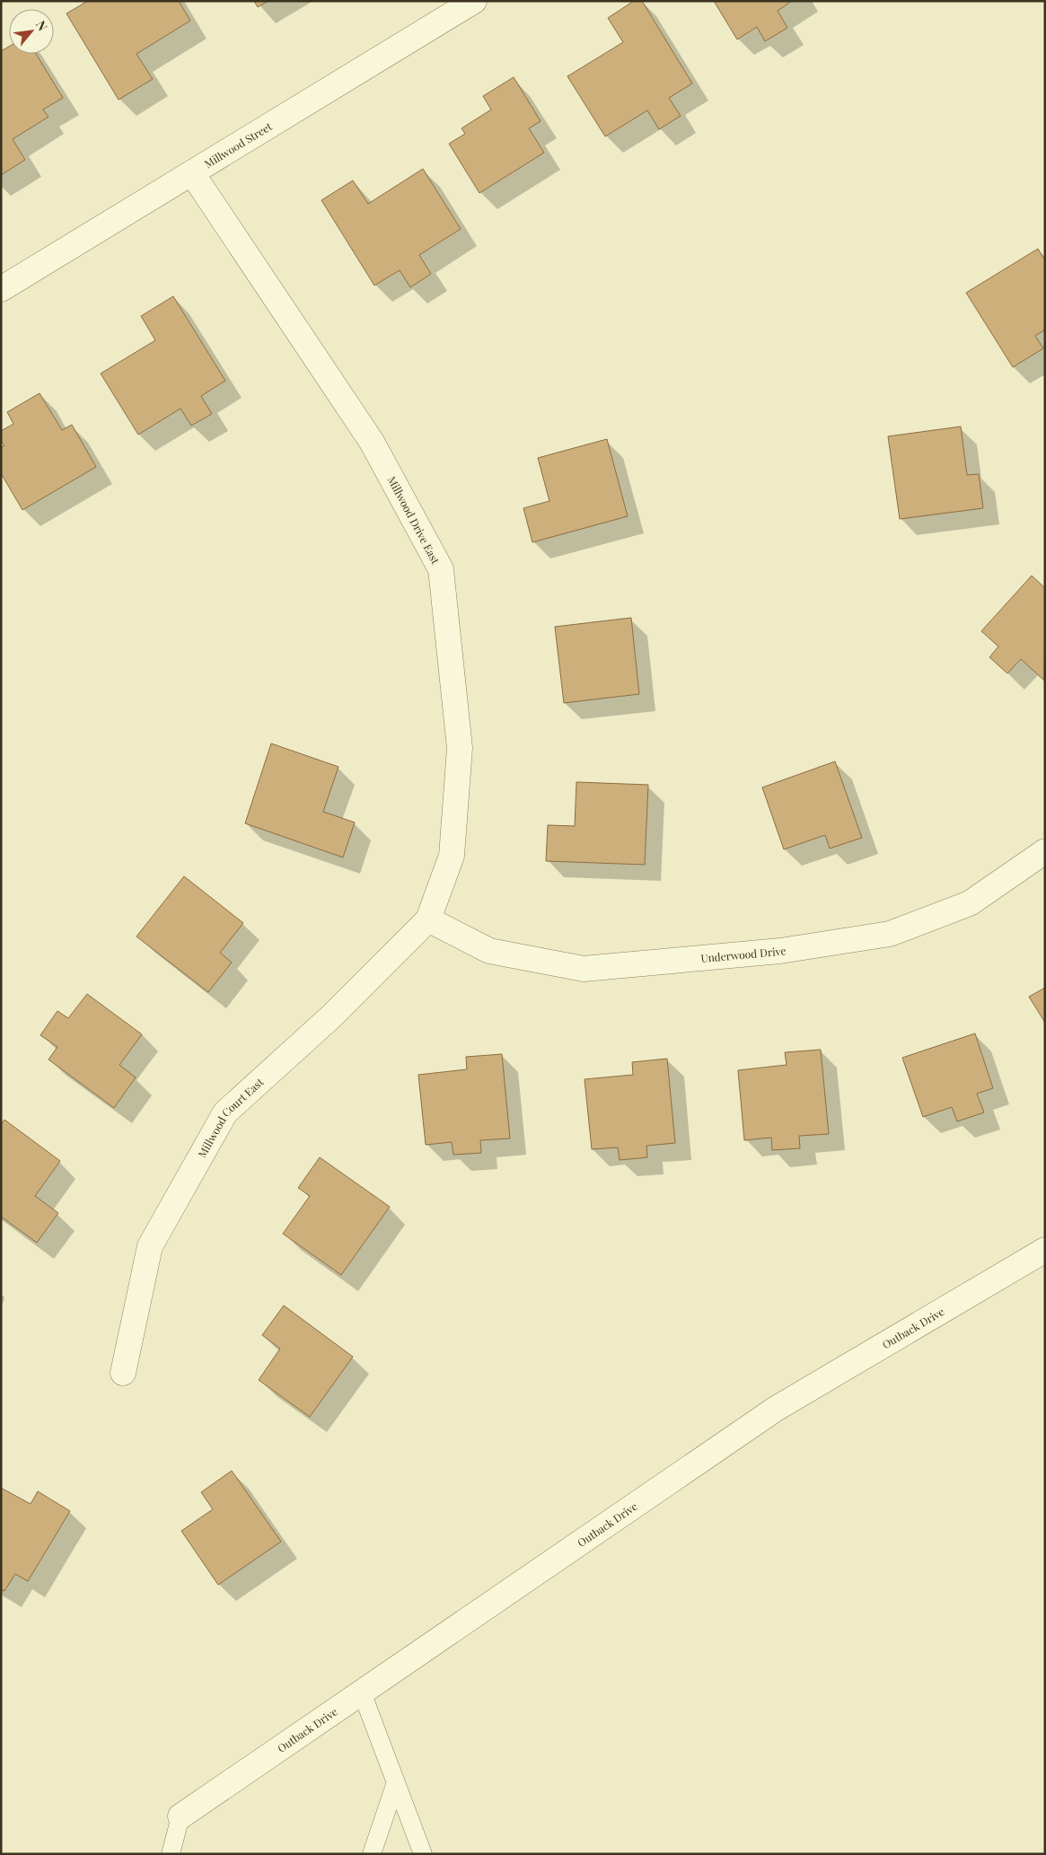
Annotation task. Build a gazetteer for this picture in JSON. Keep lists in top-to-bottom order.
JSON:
{
  "streets": {
    "street": [
      "Millwood Street",
      "Millwood Drive East",
      "Underwood Drive",
      "Millwood Court East",
      "Outback Drive"
    ]
  },
  "crossings": [
    ["Millwood Street", "Millwood Drive East"],
    ["Millwood Drive East", "Underwood Drive"],
    ["Millwood Drive East", "Millwood Court East"],
    ["Underwood Drive", "Millwood Court East"]
  ],
  "north": "top right"
}
